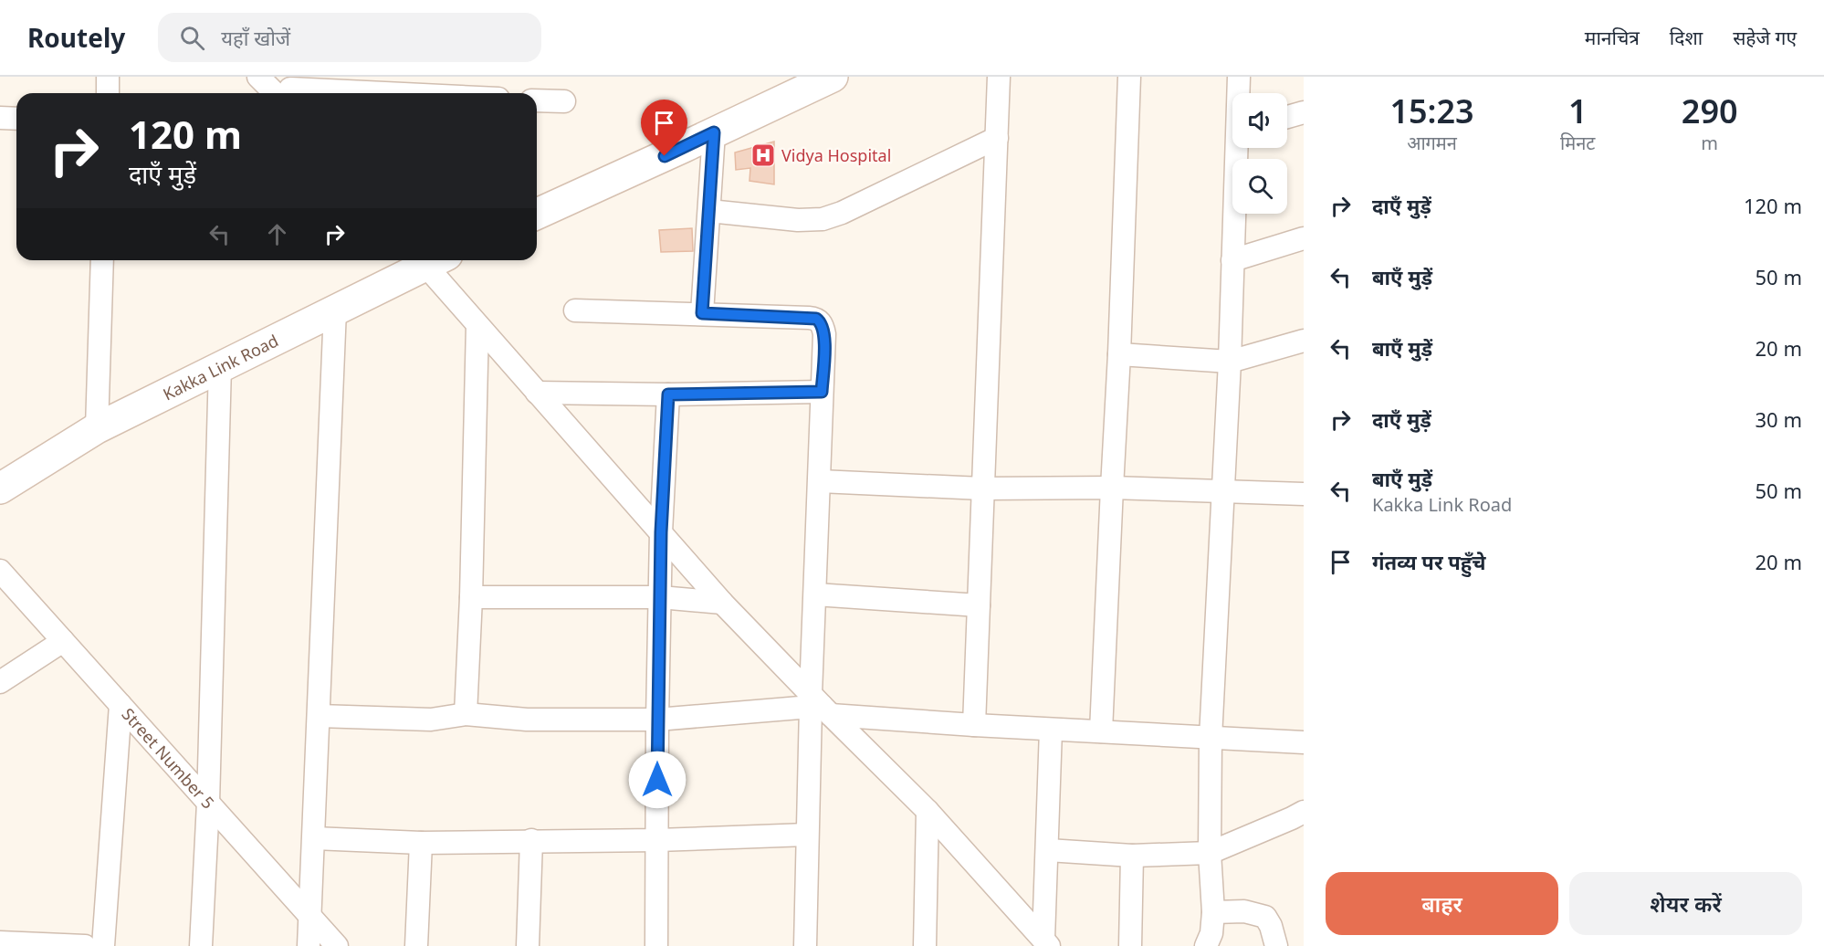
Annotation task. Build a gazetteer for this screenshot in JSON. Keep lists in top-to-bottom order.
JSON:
{
  "streets": {
    "street": ["Kakka Link Road", "Street Number 5"]
  },
  "places": {
    "hospital": ["Vidya Hospital"]
  },
  "page": {
    "header": "Routely",
    "search": "यहाँ खोजें",
    "nav": ["मानचित्र", "दिशा", "सहेजे गए"],
    "eta": [
      "15:23",
      "आगमन",
      "1",
      "मिनट",
      "290",
      "m"
    ],
    "turn": ["120 m", "दाएँ मुड़ें"],
    "list": [
      {
        "name": "दाएँ मुड़ें",
        "value": "120 m"
      },
      {
        "name": "बाएँ मुड़ें",
        "value": "50 m"
      },
      {
        "name": "बाएँ मुड़ें",
        "value": "20 m"
      },
      {
        "name": "दाएँ मुड़ें",
        "value": "30 m"
      },
      {
        "name": "बाएँ मुड़ें",
        "note": "Kakka Link Road",
        "value": "50 m"
      },
      {
        "name": "गंतव्य पर पहुँचे",
        "value": "20 m"
      }
    ],
    "buttons": ["बाहर", "शेयर करें"]
  }
}
